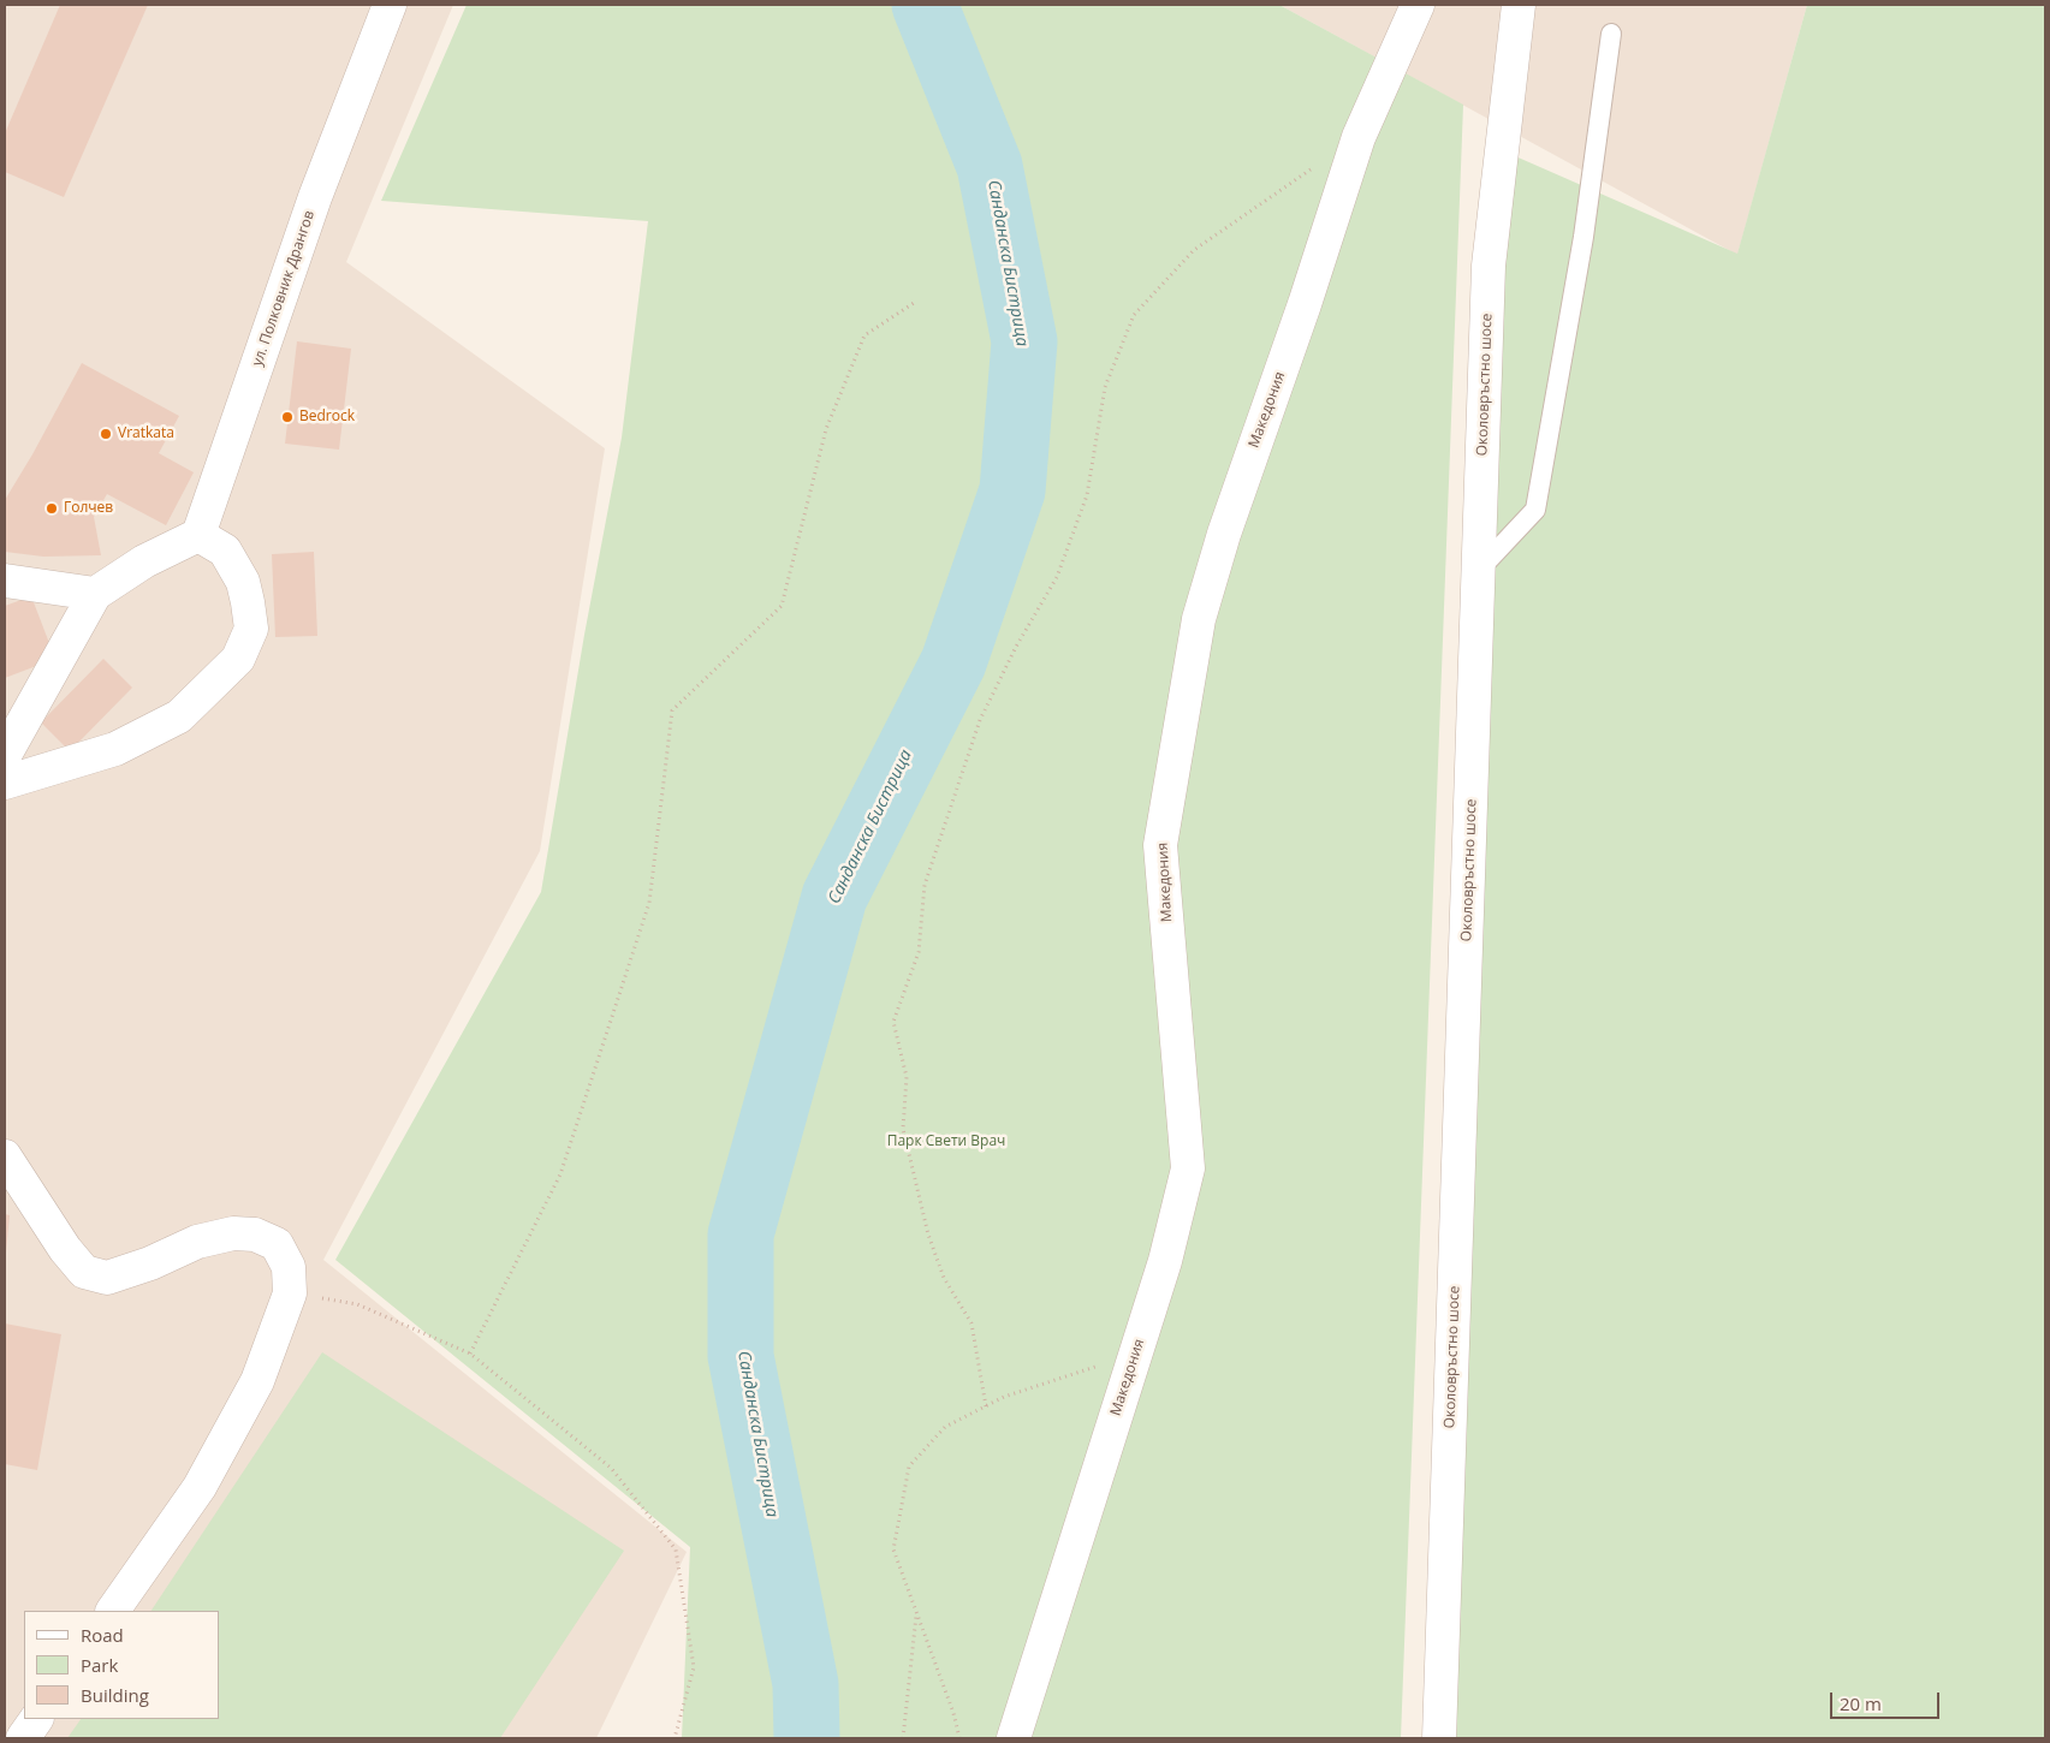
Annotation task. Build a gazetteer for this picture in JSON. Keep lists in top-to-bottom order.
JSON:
{
  "streets": {
    "street": ["ул. Полковник Дрангов", "Околовръстно шосе", "Македония"]
  },
  "water": ["Санданска Бистрица"],
  "parks": ["Парк Свети Врач"],
  "places": ["Bedrock", "Vratkata", "Голчев"],
  "legend": ["Road", "Park", "Building"],
  "scale_bar": "20 m"
}
